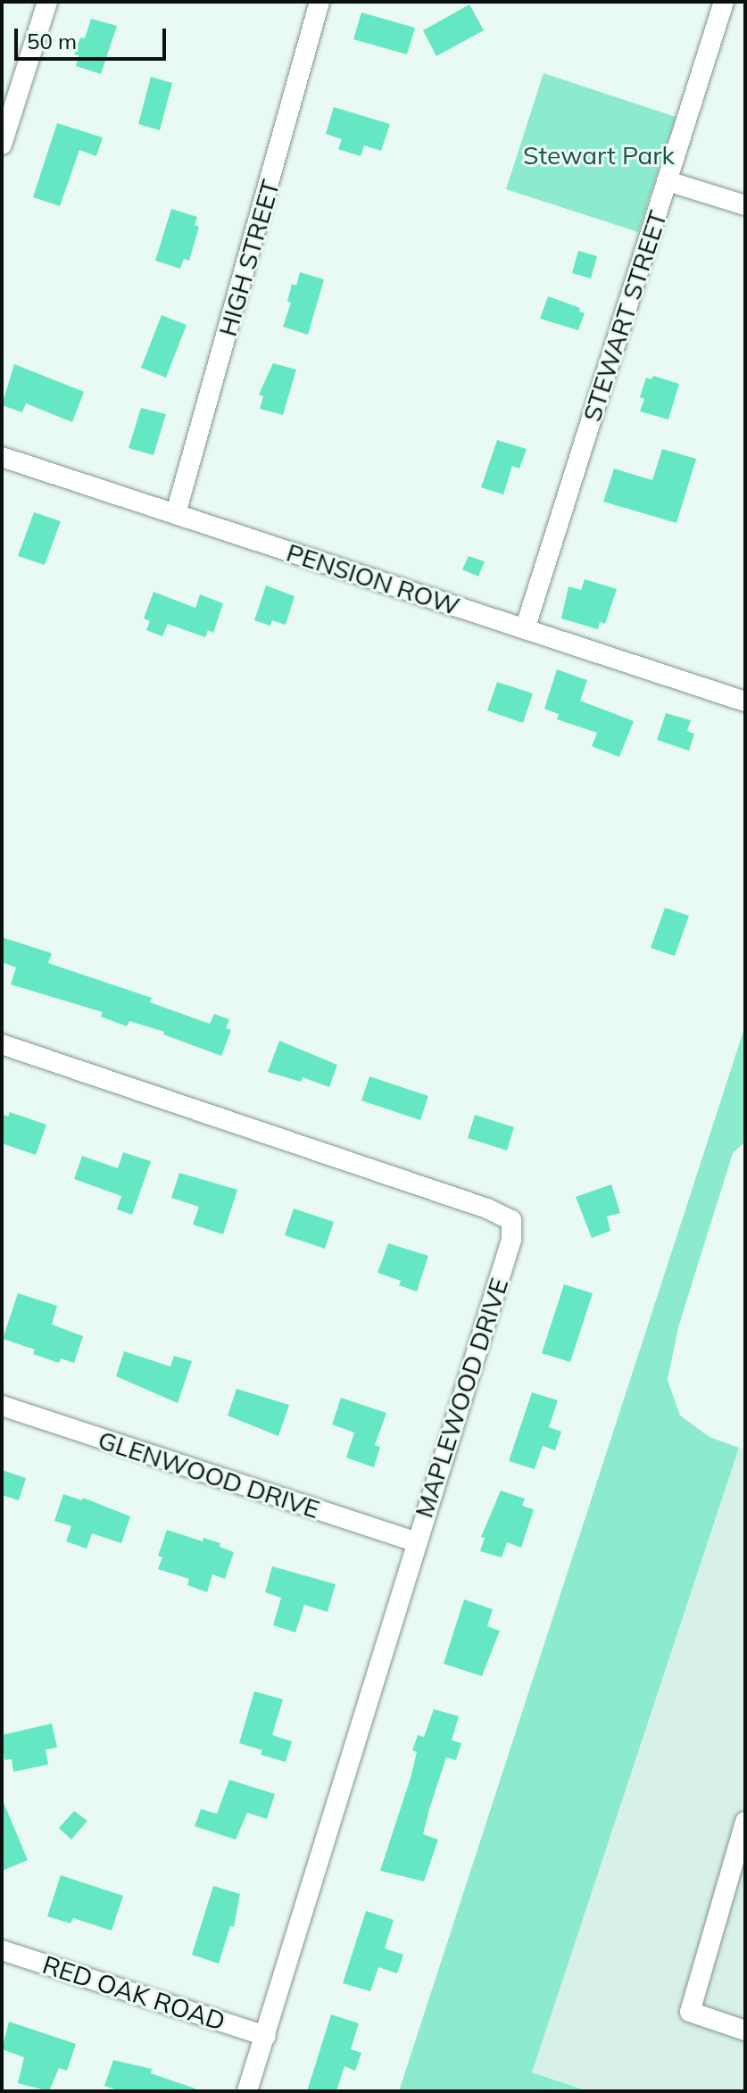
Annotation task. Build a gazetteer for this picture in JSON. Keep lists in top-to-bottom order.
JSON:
{
  "streets": {
    "street": [
      "HIGH STREET",
      "STEWART STREET",
      "PENSION ROW",
      "MAPLEWOOD DRIVE",
      "GLENWOOD DRIVE",
      "RED OAK ROAD"
    ]
  },
  "crossings": [
    ["HIGH STREET", "PENSION ROW"],
    ["STEWART STREET", "PENSION ROW"],
    ["MAPLEWOOD DRIVE", "GLENWOOD DRIVE"],
    ["MAPLEWOOD DRIVE", "RED OAK ROAD"]
  ],
  "parks": ["Stewart Park"],
  "scale_bar": "50 m"
}
